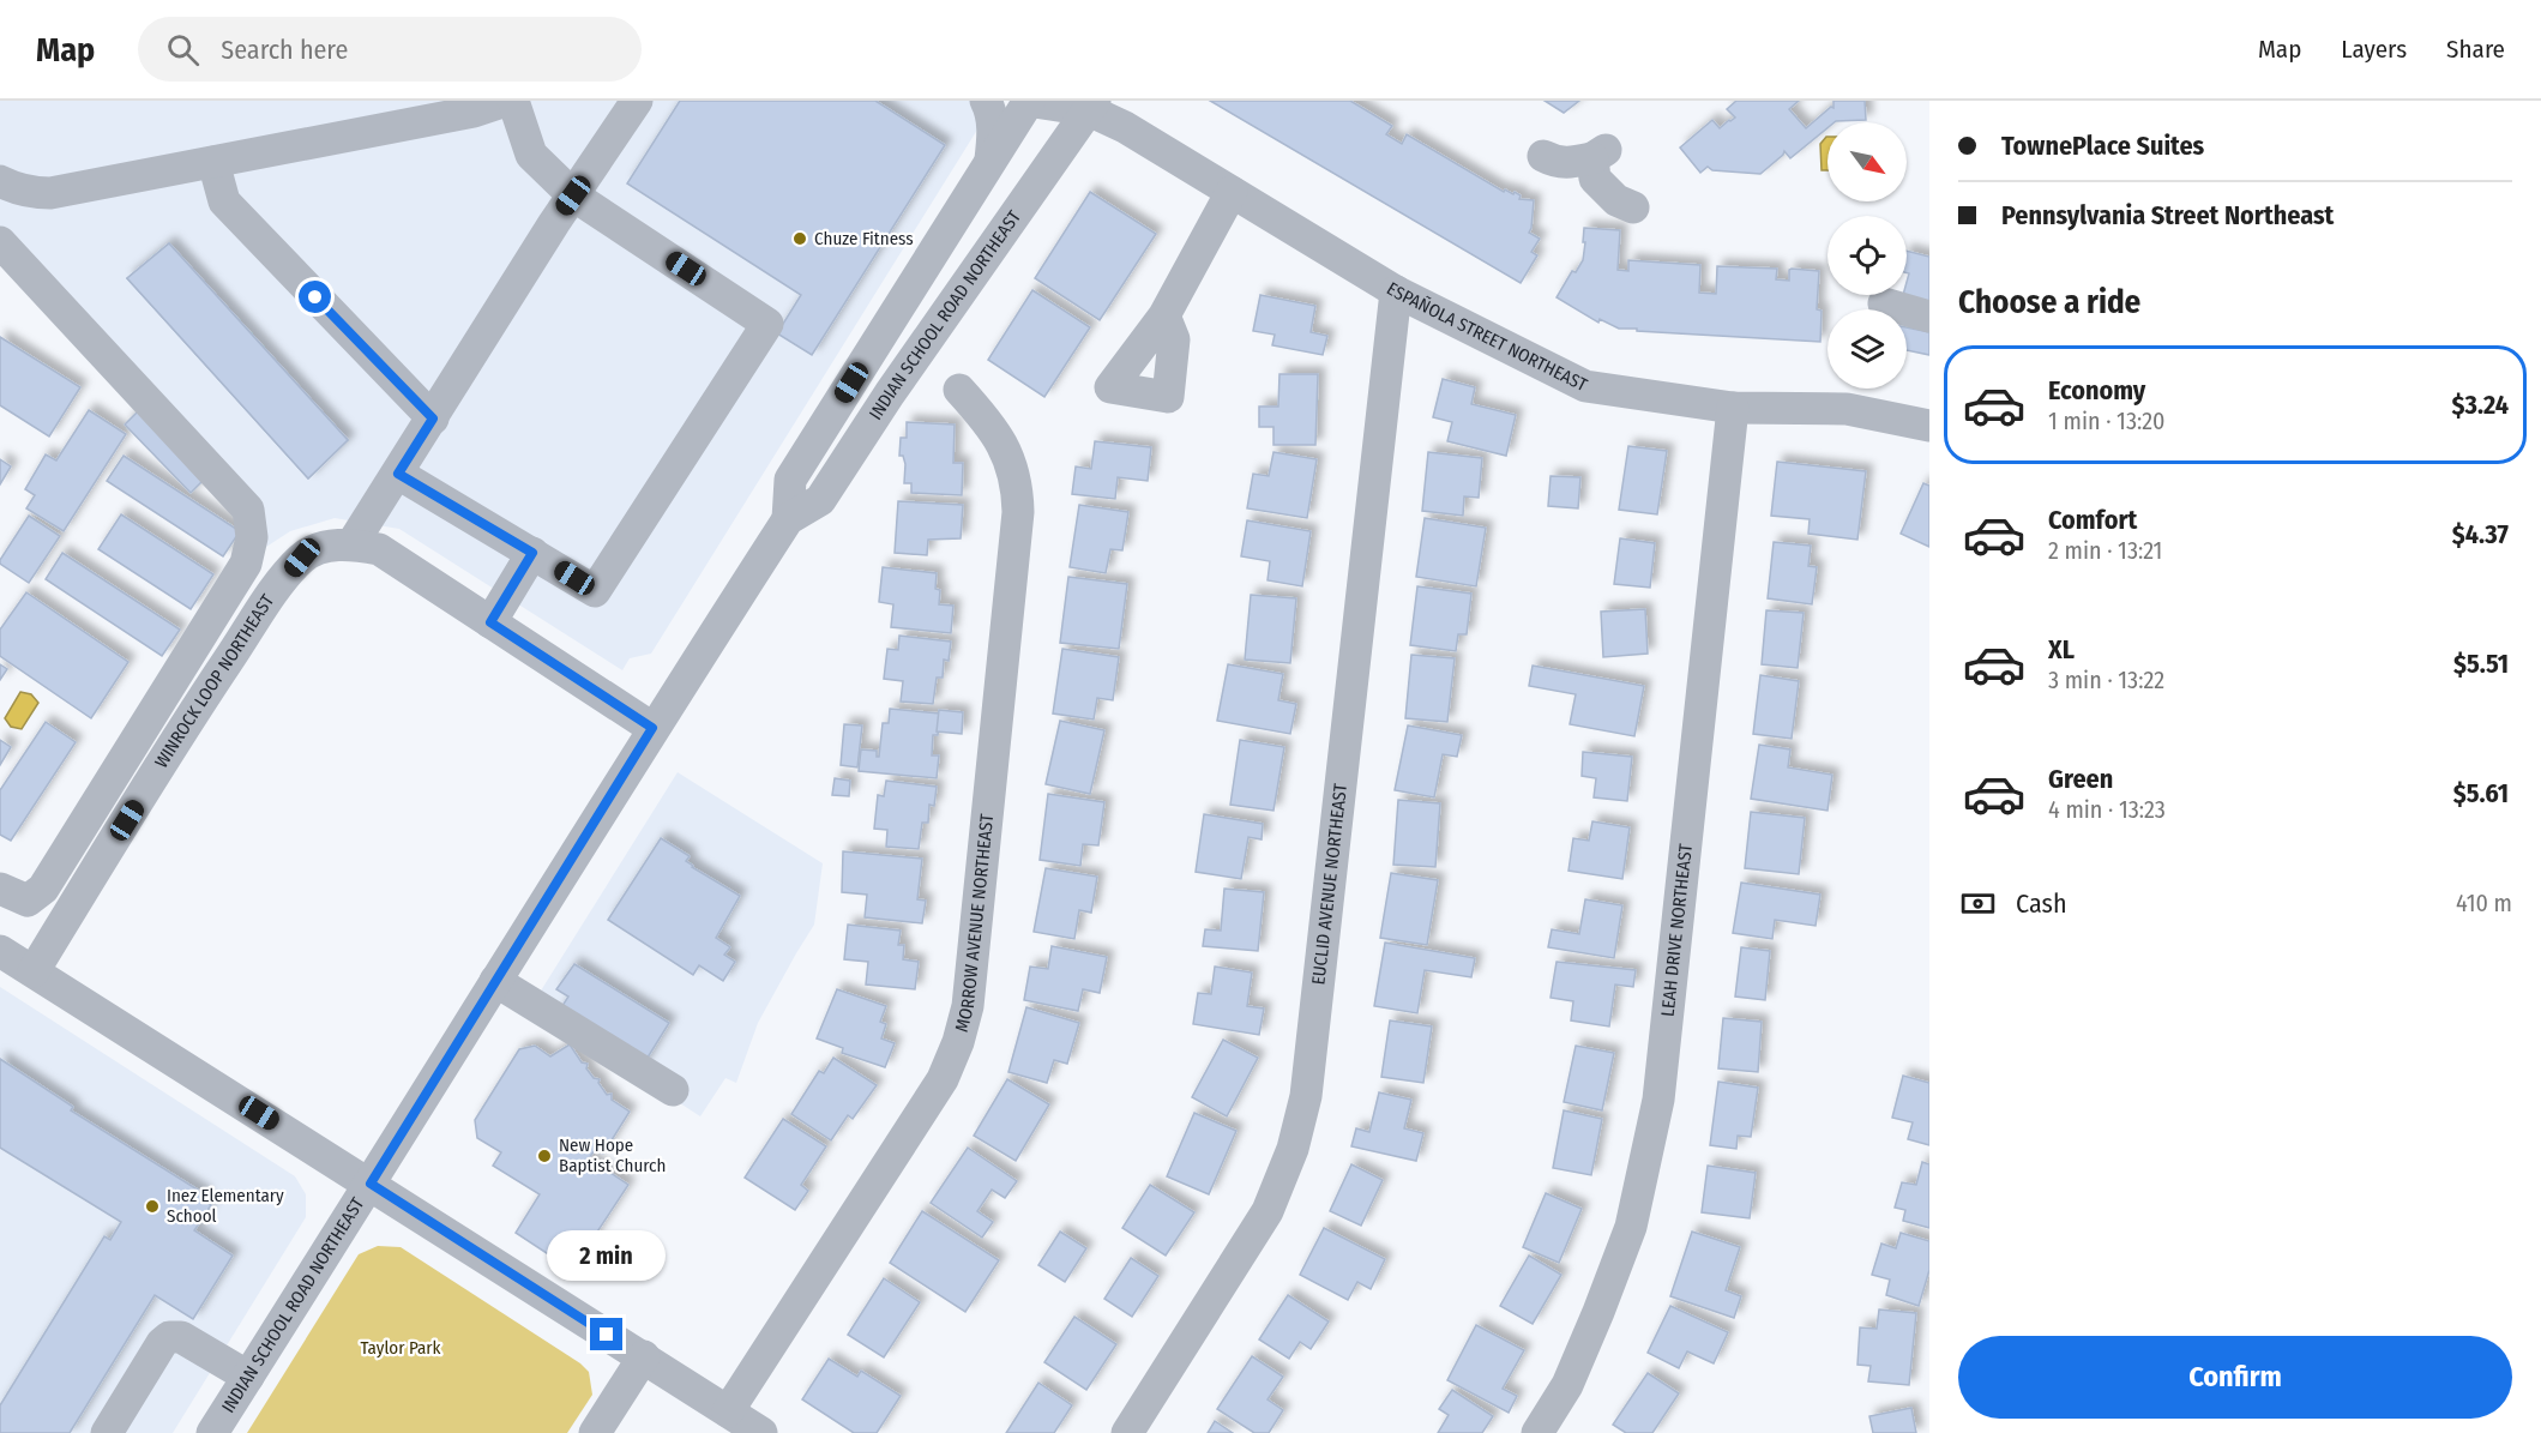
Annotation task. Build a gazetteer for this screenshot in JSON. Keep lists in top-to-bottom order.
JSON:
{
  "streets": {
    "street": [
      "INDIAN SCHOOL ROAD NORTHEAST",
      "ESPAÑOLA STREET NORTHEAST",
      "WINROCK LOOP NORTHEAST",
      "EUCLID AVENUE NORTHEAST",
      "MORROW AVENUE NORTHEAST",
      "LEAH DRIVE NORTHEAST"
    ]
  },
  "crossings": [
    ["INDIAN SCHOOL ROAD NORTHEAST", "ESPAÑOLA STREET NORTHEAST"],
    ["ESPAÑOLA STREET NORTHEAST", "EUCLID AVENUE NORTHEAST"],
    ["ESPAÑOLA STREET NORTHEAST", "LEAH DRIVE NORTHEAST"]
  ],
  "parks": ["Taylor Park"],
  "places": ["Chuze Fitness", "New Hope Baptist Church", "Inez Elementary School"],
  "north": "bottom right",
  "page": {
    "header": "Map",
    "search": "Search here",
    "nav": ["Map", "Layers", "Share"],
    "banner": ["TownePlace Suites", "Pennsylvania Street Northeast"],
    "heading": "Choose a ride",
    "list": [
      {
        "name": "Economy",
        "note": "1 min · 13:20",
        "value": "$3.24"
      },
      {
        "name": "Comfort",
        "note": "2 min · 13:21",
        "value": "$4.37"
      },
      {
        "name": "XL",
        "note": "3 min · 13:22",
        "value": "$5.51"
      },
      {
        "name": "Green",
        "note": "4 min · 13:23",
        "value": "$5.61"
      }
    ],
    "pay": ["Cash", "410 m"],
    "bubble": "2 min",
    "buttons": "Confirm"
  }
}
